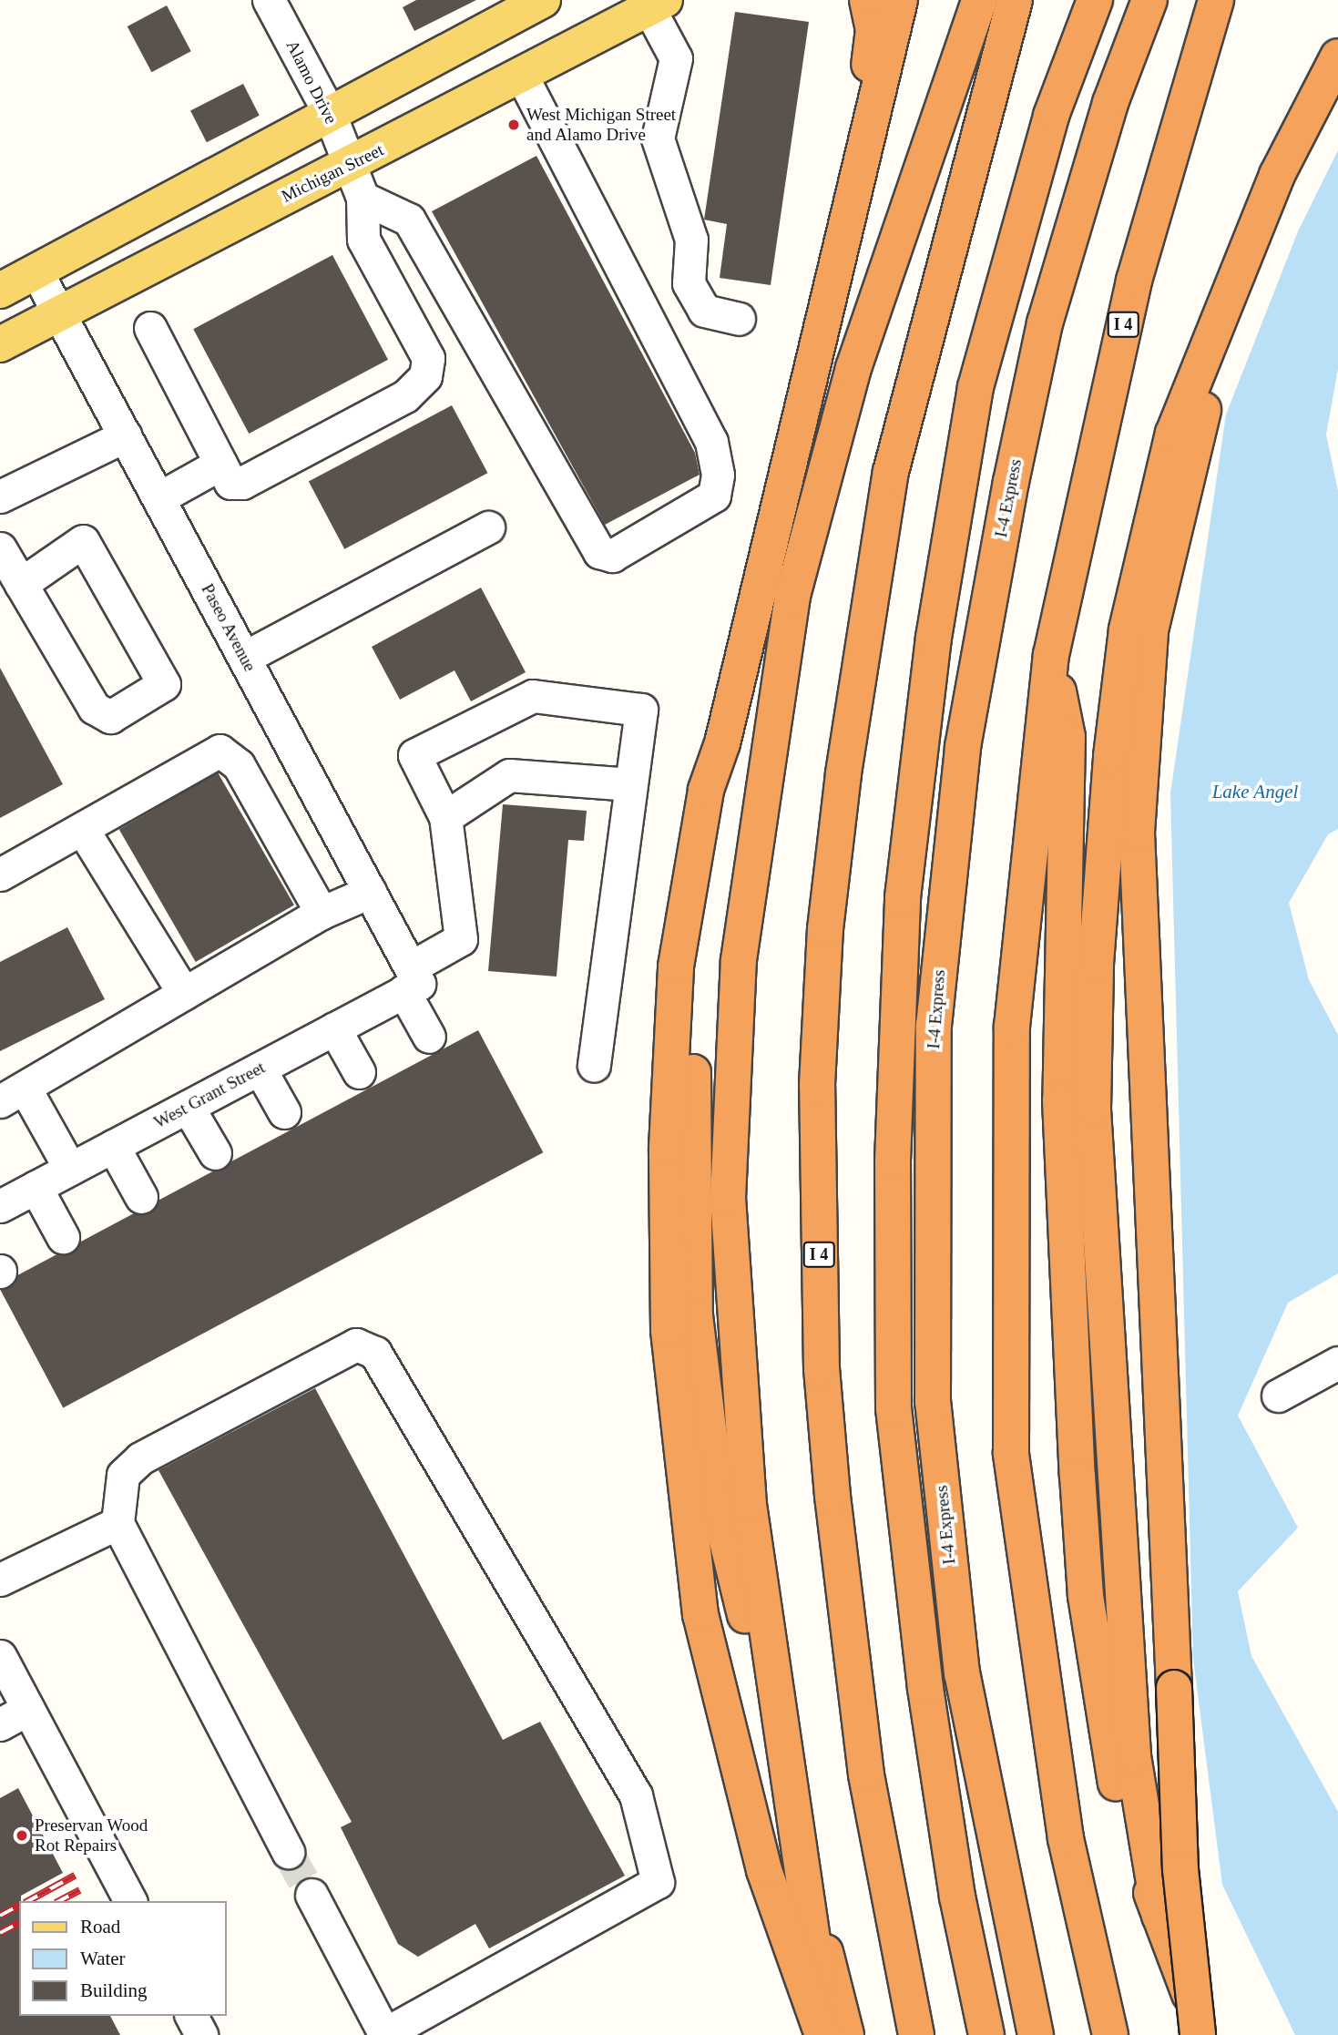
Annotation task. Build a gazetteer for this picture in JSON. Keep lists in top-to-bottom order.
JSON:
{
  "streets": {
    "highway": ["I 4", "I-4 Express"],
    "main road": ["Michigan Street"],
    "street": ["Alamo Drive", "Paseo Avenue", "West Grant Street"]
  },
  "crossings": [
    ["Alamo Drive", "Michigan Street"],
    ["Michigan Street", "Paseo Avenue"],
    ["Paseo Avenue", "West Grant Street"]
  ],
  "water": ["Lake Angel"],
  "places": ["West Michigan Street and Alamo Drive", "Preservan Wood Rot Repairs"],
  "legend": ["Road", "Water", "Building"]
}
